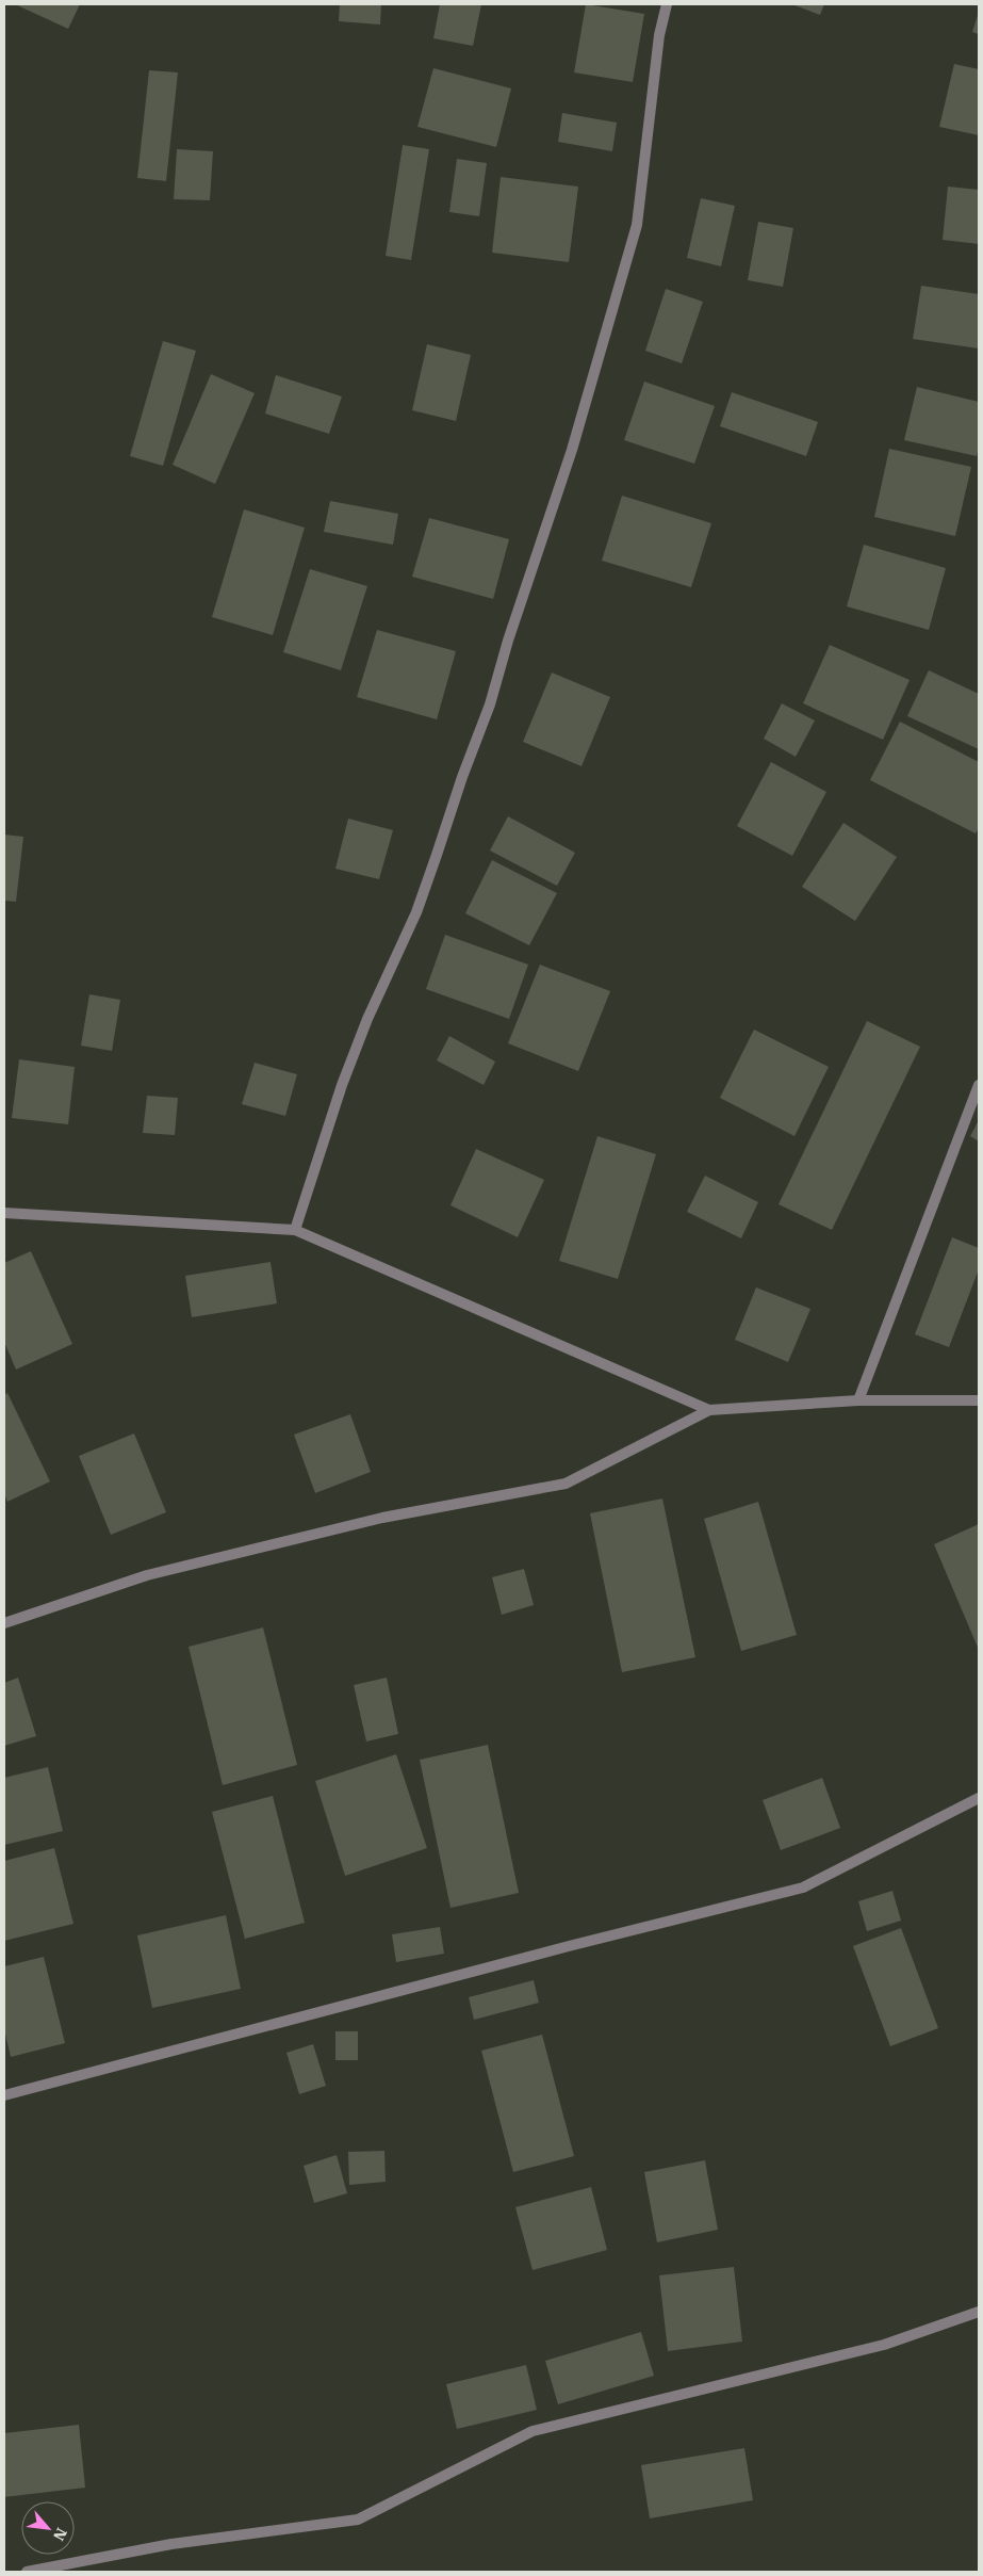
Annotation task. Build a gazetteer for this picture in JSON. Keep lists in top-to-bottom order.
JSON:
{
  "north": "bottom right"
}
